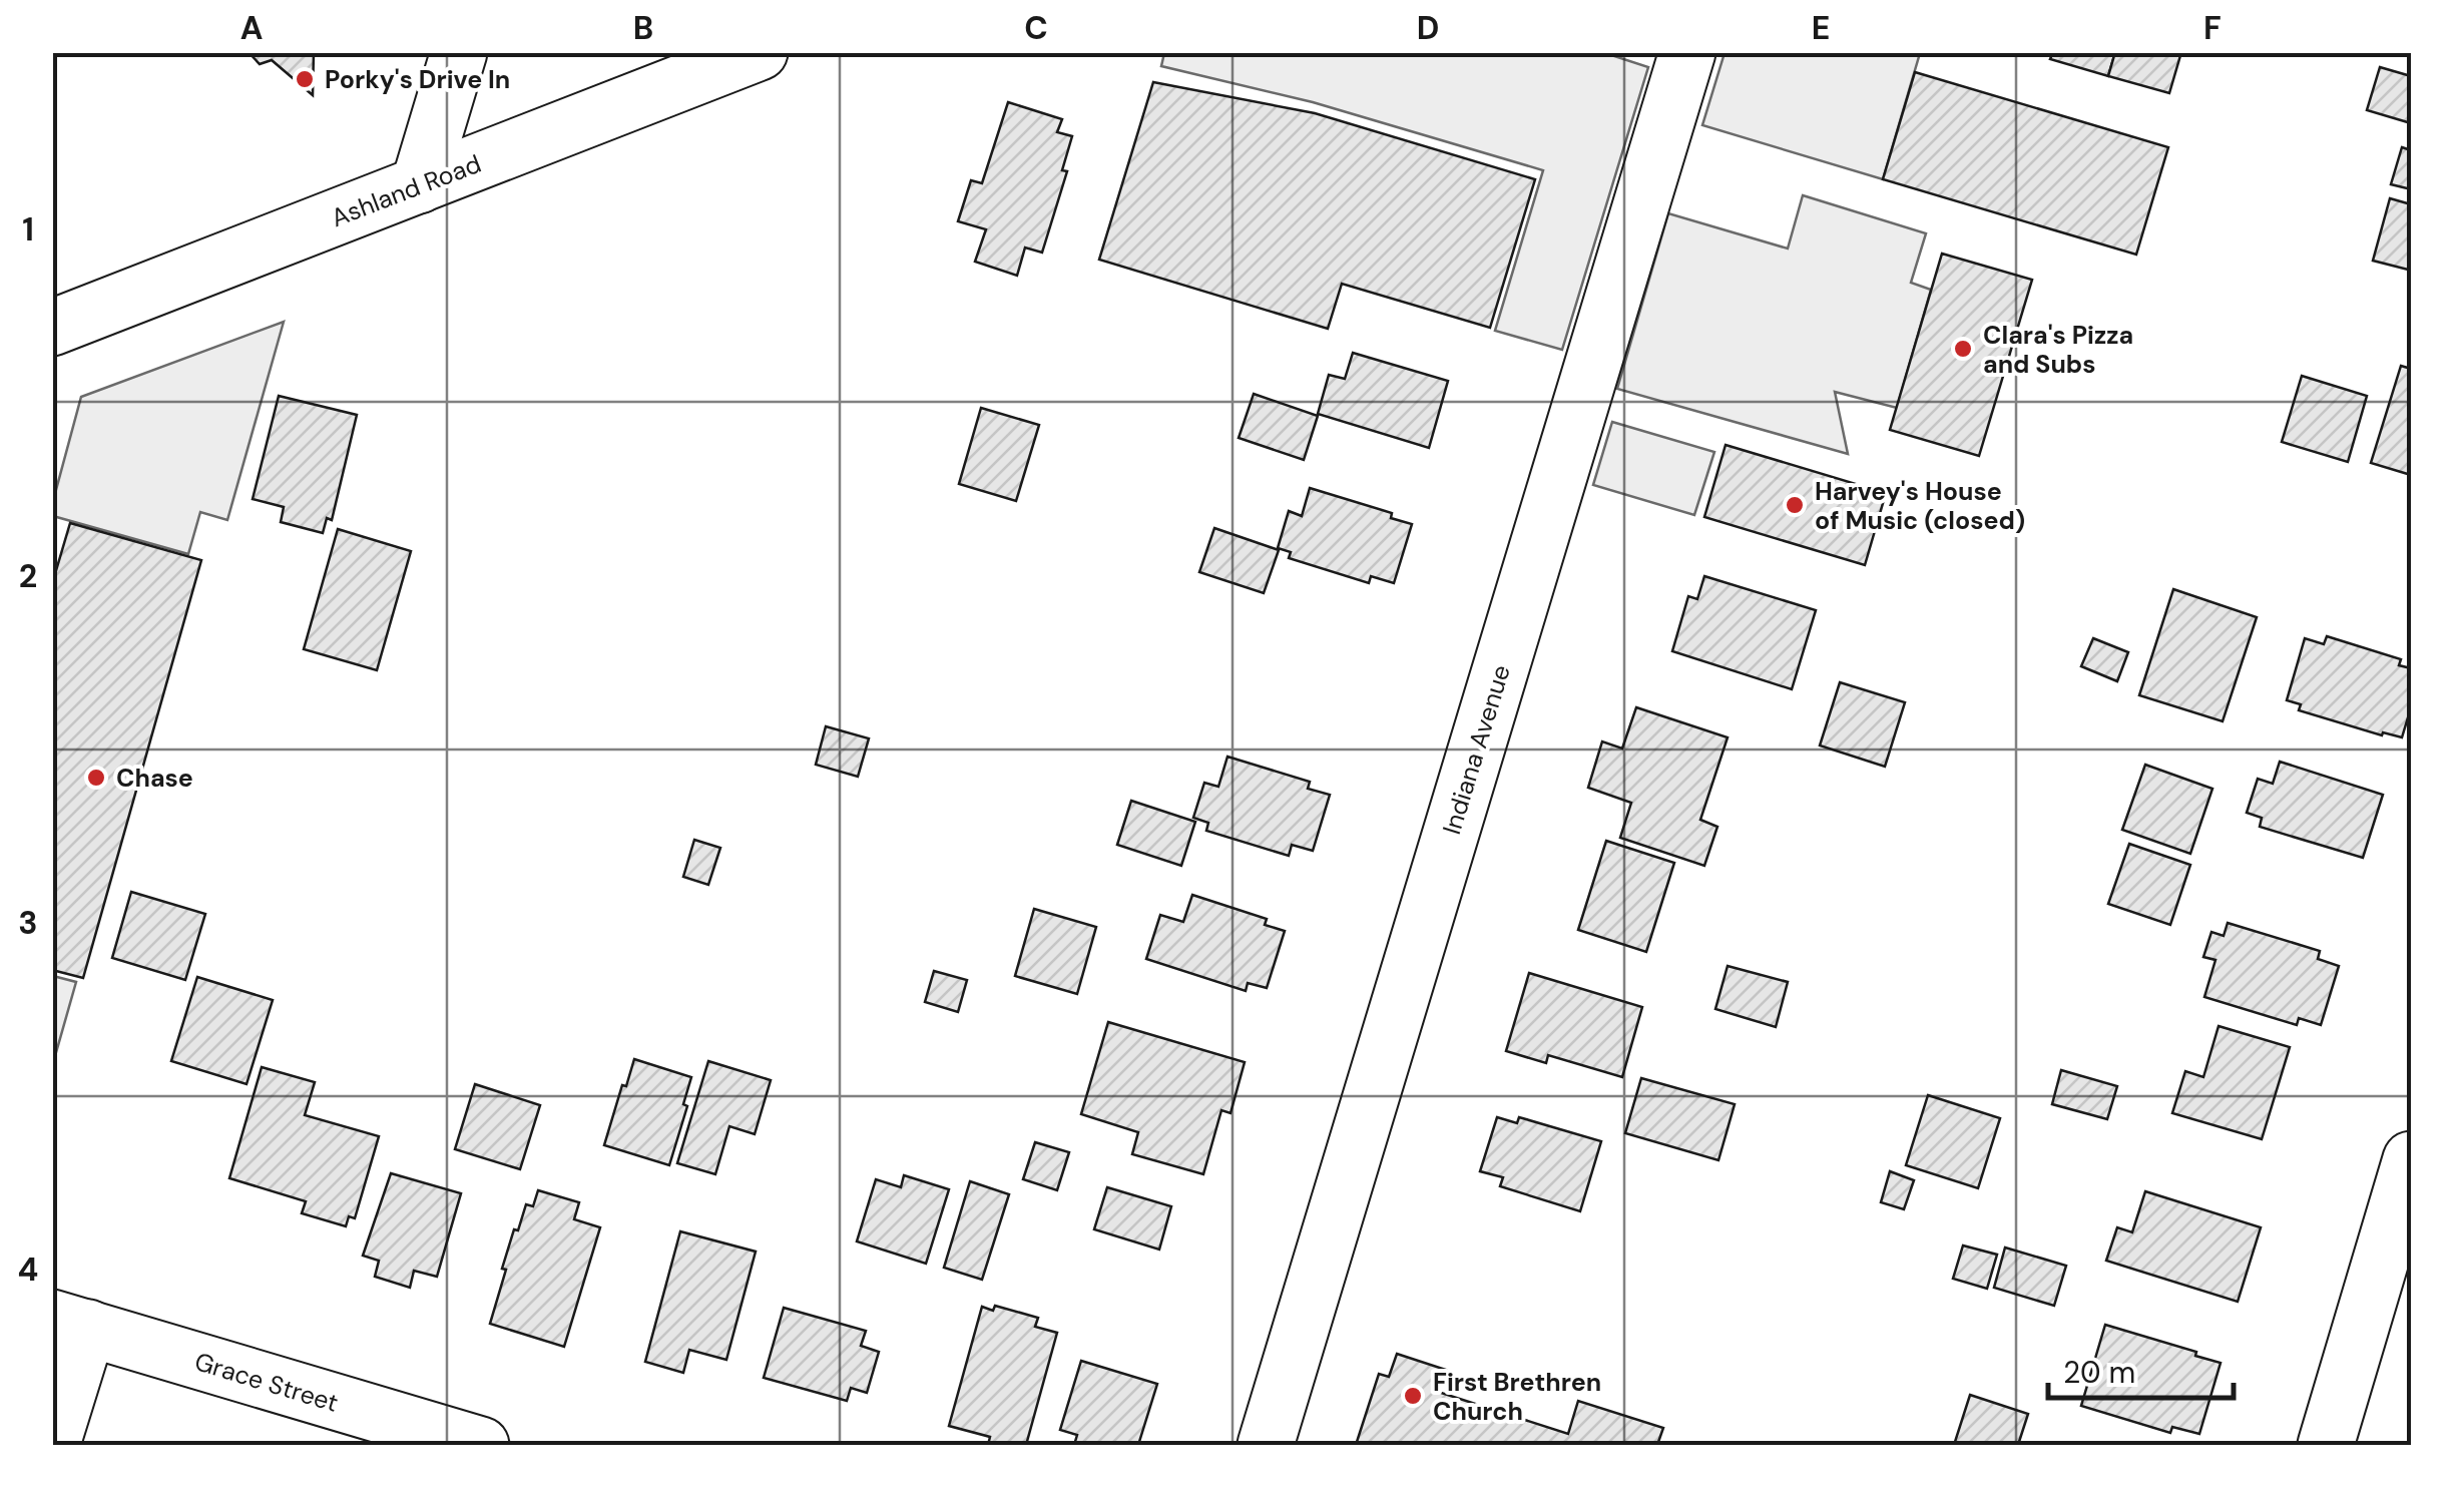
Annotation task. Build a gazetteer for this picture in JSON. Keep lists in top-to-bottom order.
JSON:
{
  "streets": {
    "street": ["Ashland Road", "Indiana Avenue", "Grace Street"]
  },
  "places": [
    "Porky's Drive In",
    "Clara's Pizza and Subs",
    "Harvey's House of Music (closed)",
    "Chase",
    "First Brethren Church"
  ],
  "scale_bar": "20 m",
  "grid": {
    "columns": [
      "A",
      "B",
      "C",
      "D",
      "E",
      "F"
    ],
    "rows": [
      "1",
      "2",
      "3",
      "4"
    ]
  }
}
